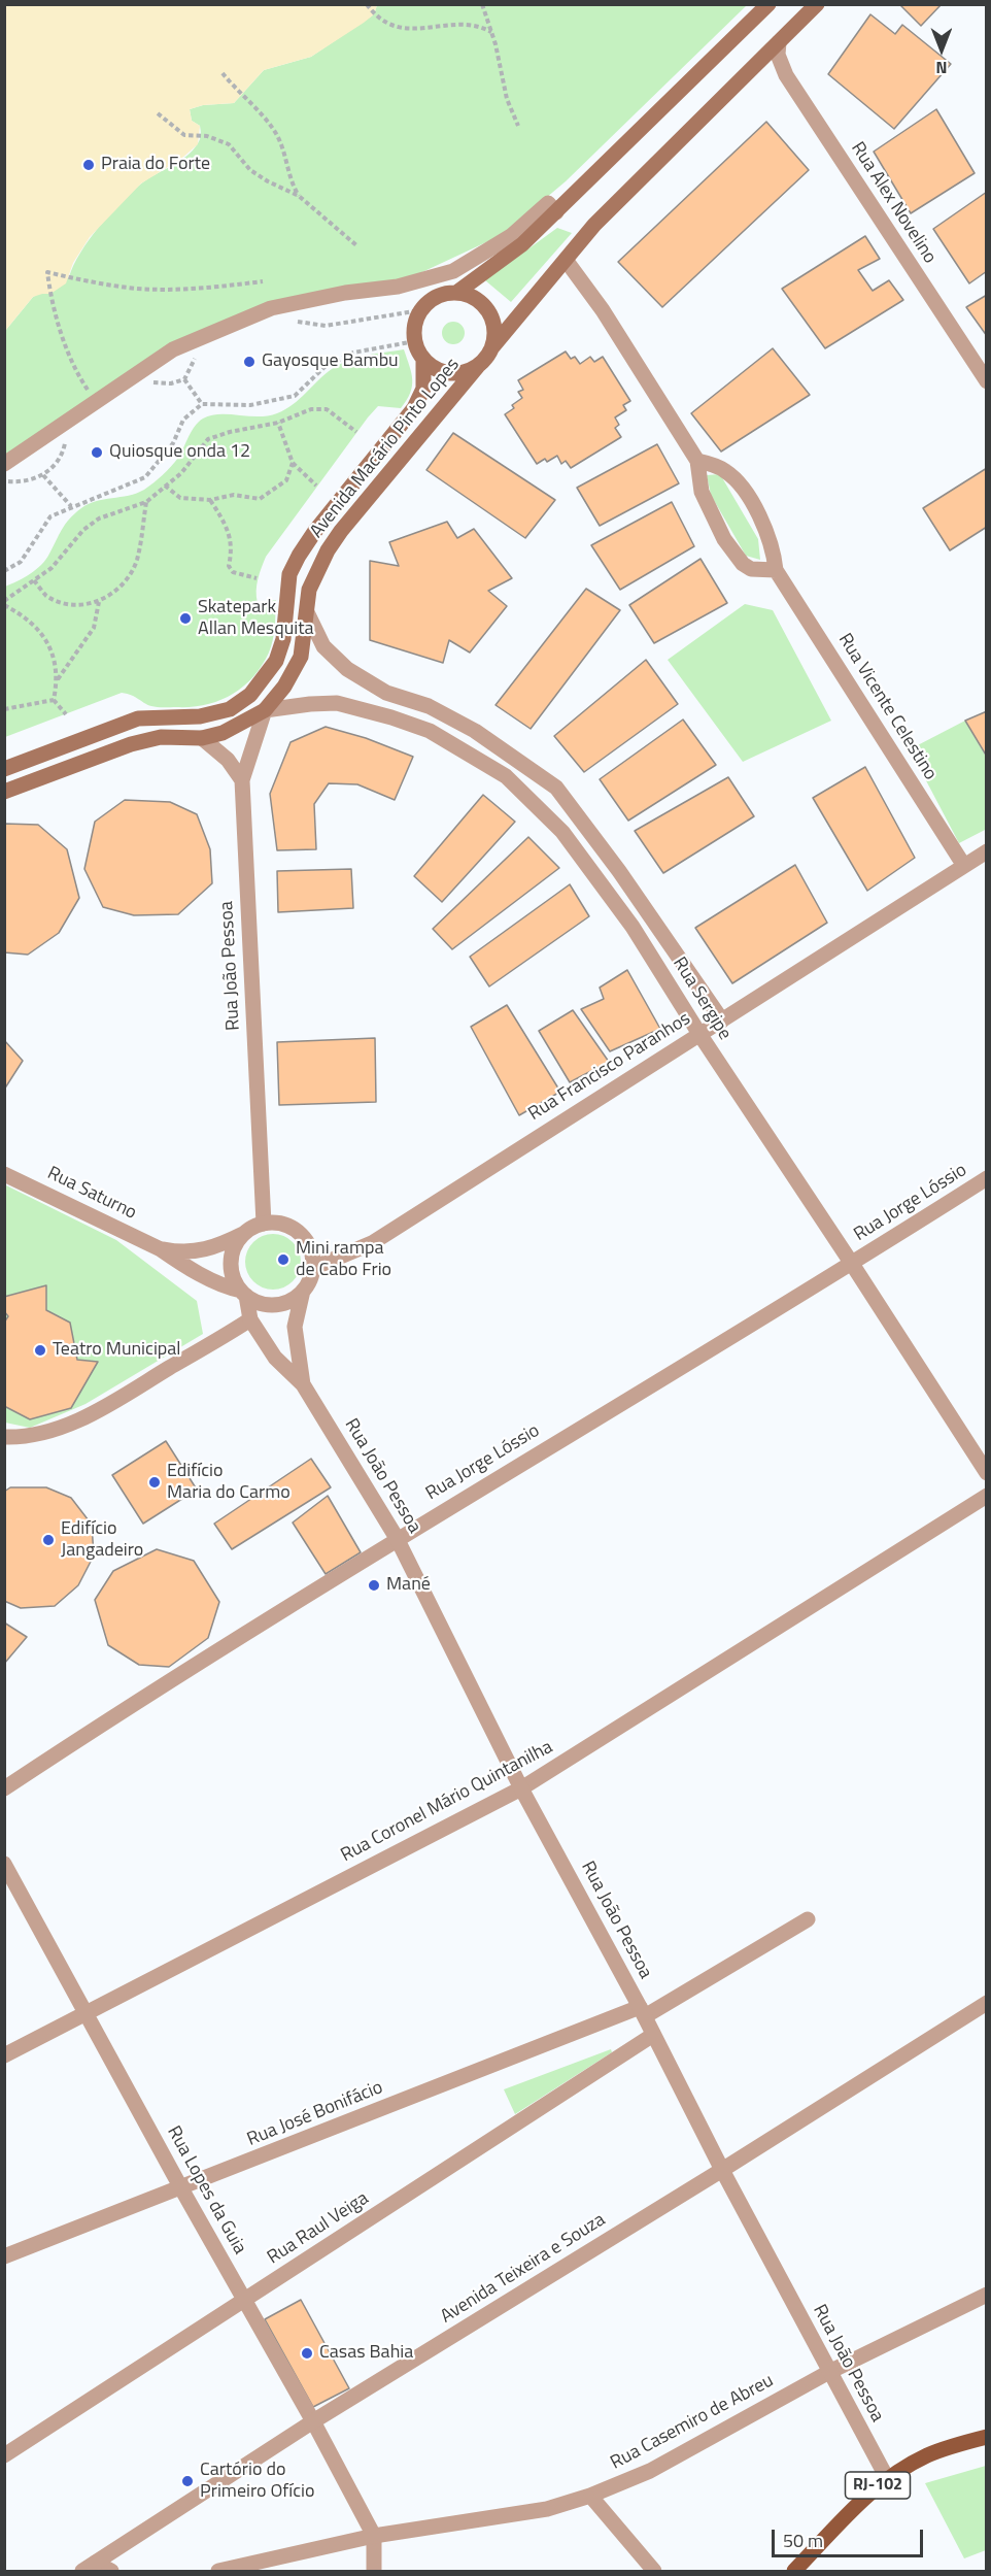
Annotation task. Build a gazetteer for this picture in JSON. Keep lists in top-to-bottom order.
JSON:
{
  "streets": {
    "main road": ["Avenida Macário Pinto Lopes", "RJ-102"],
    "street": [
      "Rua Alex Novelino",
      "Rua Vicente Celestino",
      "Rua João Pessoa",
      "Rua Sergipe",
      "Rua Francisco Paranhos",
      "Rua Saturno",
      "Rua Jorge Lóssio",
      "Rua Coronel Mário Quintanilha",
      "Rua José Bonifácio",
      "Rua Lopes da Guia",
      "Rua Raul Veiga",
      "Avenida Teixeira e Souza",
      "Rua Casemiro de Abreu"
    ]
  },
  "crossings": [
    ["Avenida Macário Pinto Lopes", "Rua João Pessoa"],
    ["Avenida Macário Pinto Lopes", "Rua Sergipe"],
    ["Rua Vicente Celestino", "Rua Francisco Paranhos"],
    ["Rua João Pessoa", "Rua Sergipe"],
    ["Rua João Pessoa", "Rua Francisco Paranhos"],
    ["Rua João Pessoa", "Rua Saturno"],
    ["Rua João Pessoa", "Rua Jorge Lóssio"],
    ["Rua João Pessoa", "Rua Coronel Mário Quintanilha"],
    ["Rua João Pessoa", "Rua José Bonifácio"],
    ["Rua João Pessoa", "Rua Raul Veiga"],
    ["Rua João Pessoa", "Avenida Teixeira e Souza"],
    ["Rua João Pessoa", "Rua Casemiro de Abreu"],
    ["Rua João Pessoa", "RJ-102"],
    ["Rua Sergipe", "Rua Francisco Paranhos"],
    ["Rua Sergipe", "Rua Jorge Lóssio"],
    ["Rua Francisco Paranhos", "Rua Saturno"],
    ["Rua Coronel Mário Quintanilha", "Rua Lopes da Guia"],
    ["Rua José Bonifácio", "Rua Lopes da Guia"],
    ["Rua Lopes da Guia", "Rua Raul Veiga"],
    ["Rua Lopes da Guia", "Avenida Teixeira e Souza"],
    ["Rua Lopes da Guia", "Rua Casemiro de Abreu"]
  ],
  "places": [
    "Praia do Forte",
    "Gayosque Bambu",
    "Quiosque onda 12",
    "Skatepark Allan Mesquita",
    "Mini rampa de Cabo Frio",
    "Teatro Municipal",
    "Edifício Maria do Carmo",
    "Edifício Jangadeiro",
    "Mané",
    "Casas Bahia",
    "Cartório do Primeiro Ofício"
  ],
  "scale_bar": "50 m",
  "north": "bottom"
}
